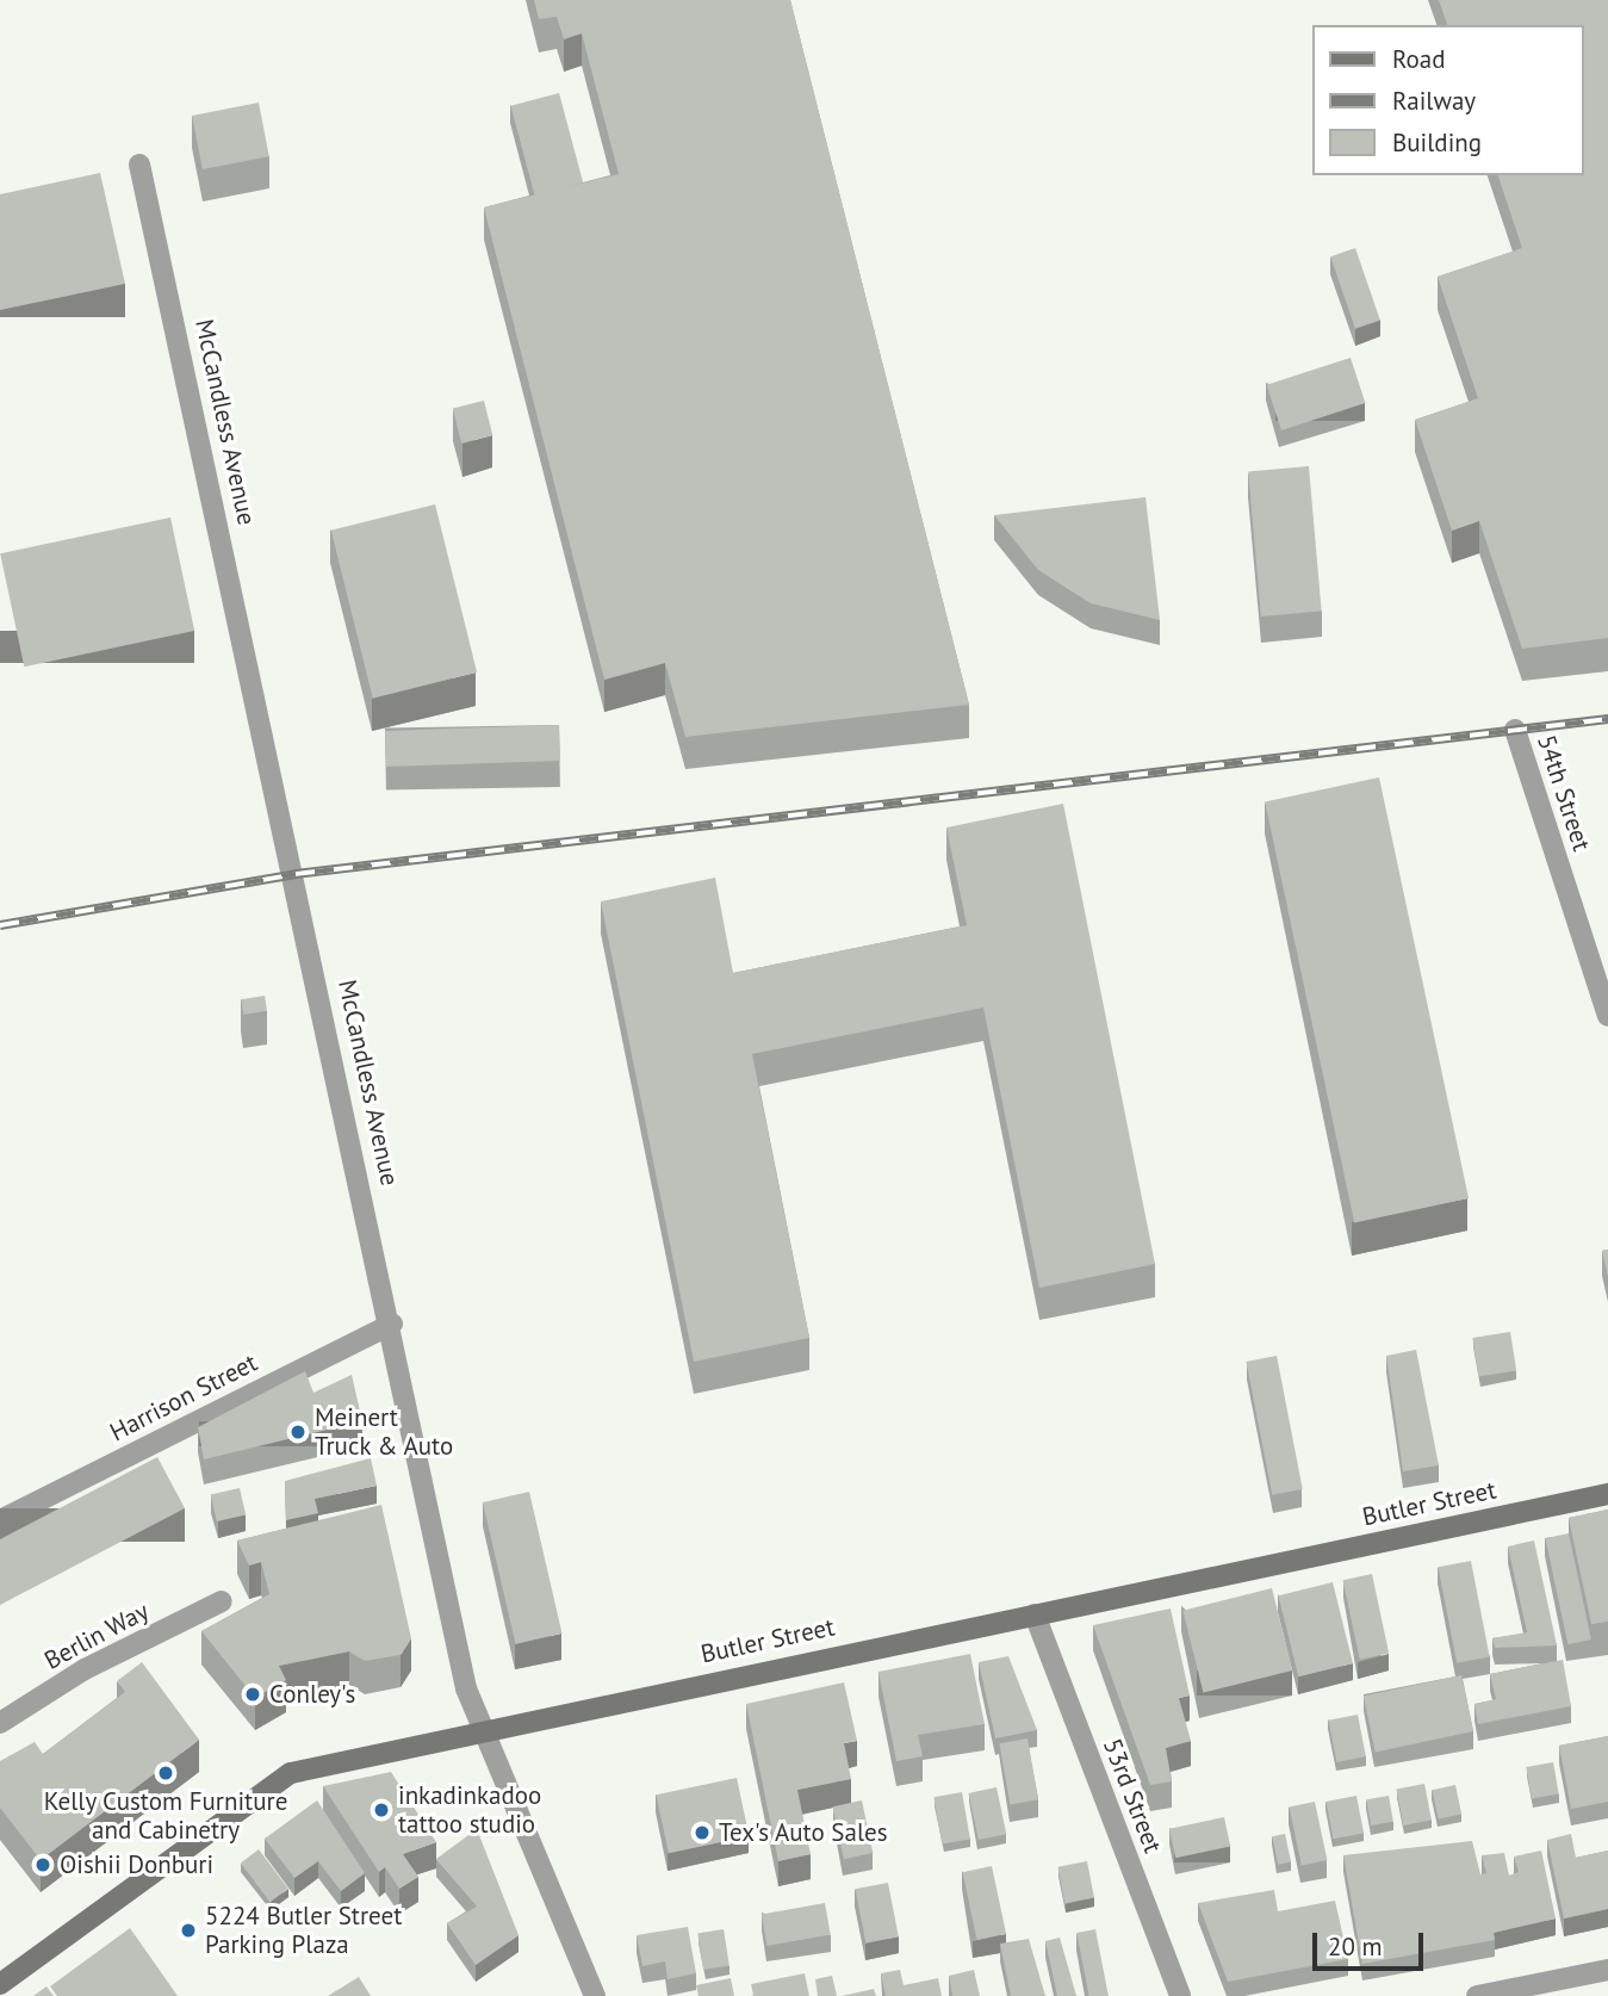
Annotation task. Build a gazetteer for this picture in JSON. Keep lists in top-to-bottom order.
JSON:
{
  "streets": {
    "main road": ["Butler Street"],
    "street": [
      "McCandless Avenue",
      "54th Street",
      "Harrison Street",
      "Berlin Way",
      "53rd Street"
    ]
  },
  "crossings": [
    ["McCandless Avenue", "Harrison Street"],
    ["McCandless Avenue", "Butler Street"],
    ["Butler Street", "53rd Street"]
  ],
  "places": [
    "Meinert Truck & Auto",
    "Conley's",
    "Kelly Custom Furniture and Cabinetry",
    "inkadinkadoo tattoo studio",
    "Tex's Auto Sales",
    "Oishii Donburi",
    "5224 Butler Street Parking Plaza"
  ],
  "legend": ["Road", "Railway", "Building"],
  "scale_bar": "20 m"
}
